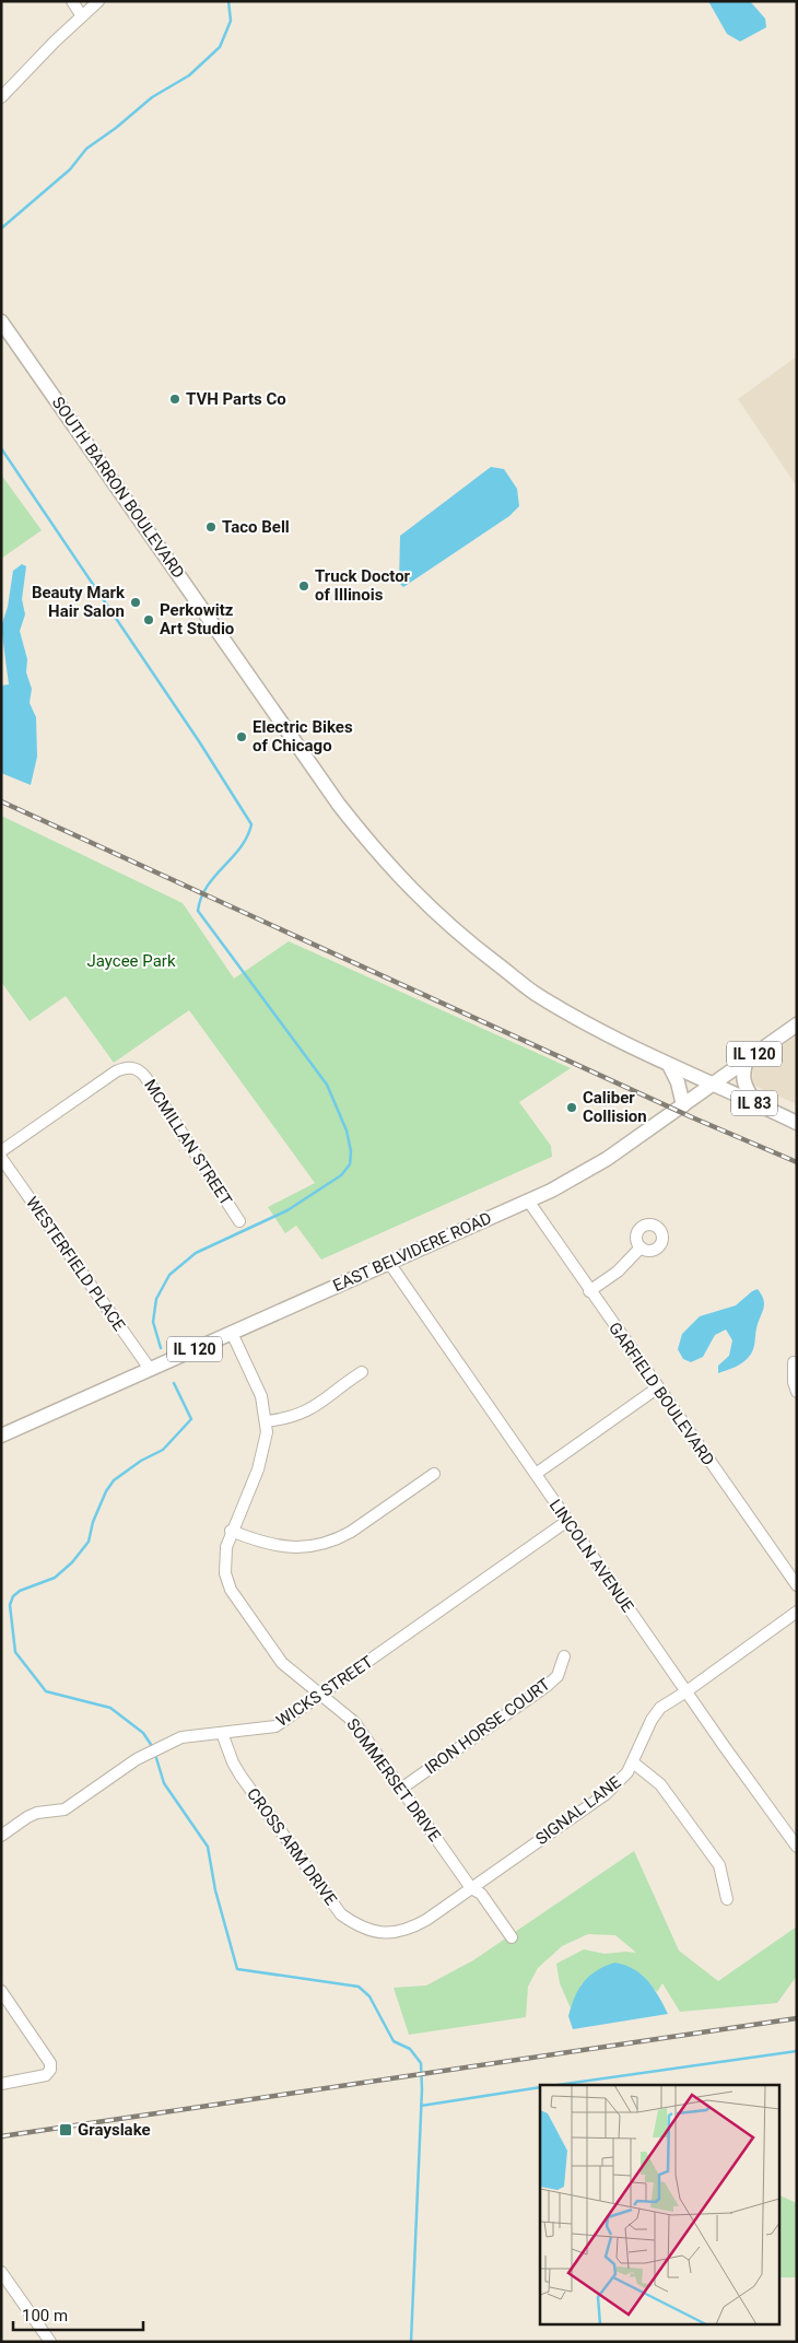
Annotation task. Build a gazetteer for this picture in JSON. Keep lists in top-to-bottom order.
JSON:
{
  "streets": {
    "main road": [
      "SOUTH BARRON BOULEVARD",
      "IL 120",
      "IL 83",
      "EAST BELVIDERE ROAD"
    ],
    "street": [
      "MCMILLAN STREET",
      "WESTERFIELD PLACE",
      "GARFIELD BOULEVARD",
      "LINCOLN AVENUE",
      "WICKS STREET",
      "IRON HORSE COURT",
      "SOMMERSET DRIVE",
      "SIGNAL LANE",
      "CROSS ARM DRIVE"
    ]
  },
  "crossings": [
    ["SOUTH BARRON BOULEVARD", "IL 83"],
    ["SOUTH BARRON BOULEVARD", "EAST BELVIDERE ROAD"],
    ["IL 83", "EAST BELVIDERE ROAD"],
    ["EAST BELVIDERE ROAD", "WESTERFIELD PLACE"],
    ["EAST BELVIDERE ROAD", "GARFIELD BOULEVARD"],
    ["EAST BELVIDERE ROAD", "LINCOLN AVENUE"],
    ["EAST BELVIDERE ROAD", "SOMMERSET DRIVE"],
    ["LINCOLN AVENUE", "WICKS STREET"],
    ["LINCOLN AVENUE", "SIGNAL LANE"],
    ["WICKS STREET", "SOMMERSET DRIVE"],
    ["WICKS STREET", "CROSS ARM DRIVE"],
    ["IRON HORSE COURT", "SOMMERSET DRIVE"],
    ["SOMMERSET DRIVE", "SIGNAL LANE"],
    ["SOMMERSET DRIVE", "CROSS ARM DRIVE"],
    ["SIGNAL LANE", "CROSS ARM DRIVE"]
  ],
  "parks": ["Jaycee Park"],
  "places": {
    "other": [
      "TVH Parts Co",
      "Taco Bell",
      "Truck Doctor of Illinois",
      "Beauty Mark Hair Salon",
      "Perkowitz Art Studio",
      "Electric Bikes of Chicago",
      "Caliber Collision"
    ],
    "transit": ["Grayslake"]
  },
  "scale_bar": "100 m"
}
